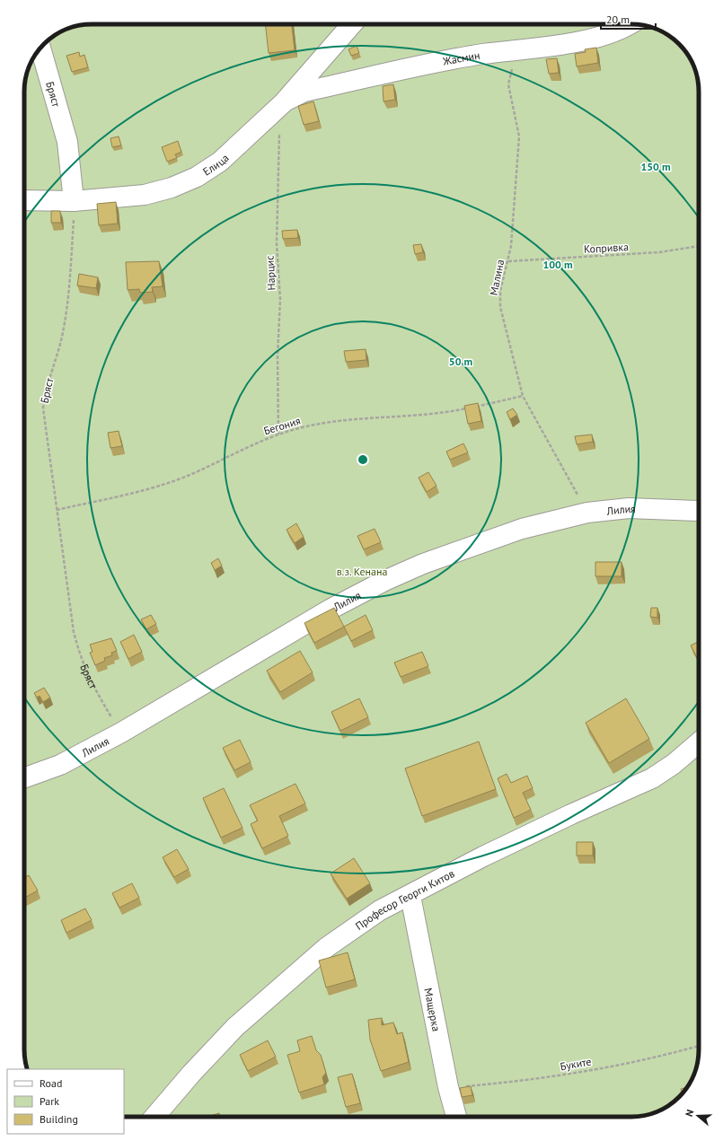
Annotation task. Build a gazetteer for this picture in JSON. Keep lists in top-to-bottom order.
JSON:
{
  "streets": {
    "street": [
      "Жасмин",
      "Бряст",
      "Елица",
      "Лилия",
      "Професор Георги Китов",
      "Мащерка"
    ],
    "path": [
      "Копривка",
      "Нарцис",
      "Малина",
      "Бегония",
      "Буките"
    ]
  },
  "crossings": [
    ["Жасмин", "Елица"],
    ["Жасмин", "Нарцис"],
    ["Жасмин", "Малина"],
    ["Бряст", "Елица"],
    ["Бряст", "Бегония"],
    ["Бряст", "Лилия"],
    ["Елица", "Нарцис"],
    ["Копривка", "Малина"],
    ["Нарцис", "Бегония"],
    ["Малина", "Лилия"],
    ["Професор Георги Китов", "Мащерка"],
    ["Мащерка", "Буките"]
  ],
  "parks": ["в.з. Кенана"],
  "legend": ["Road", "Park", "Building"],
  "scale_bar": "20 m",
  "north": "left",
  "rings": ["150 m", "100 m", "50 m"]
}
